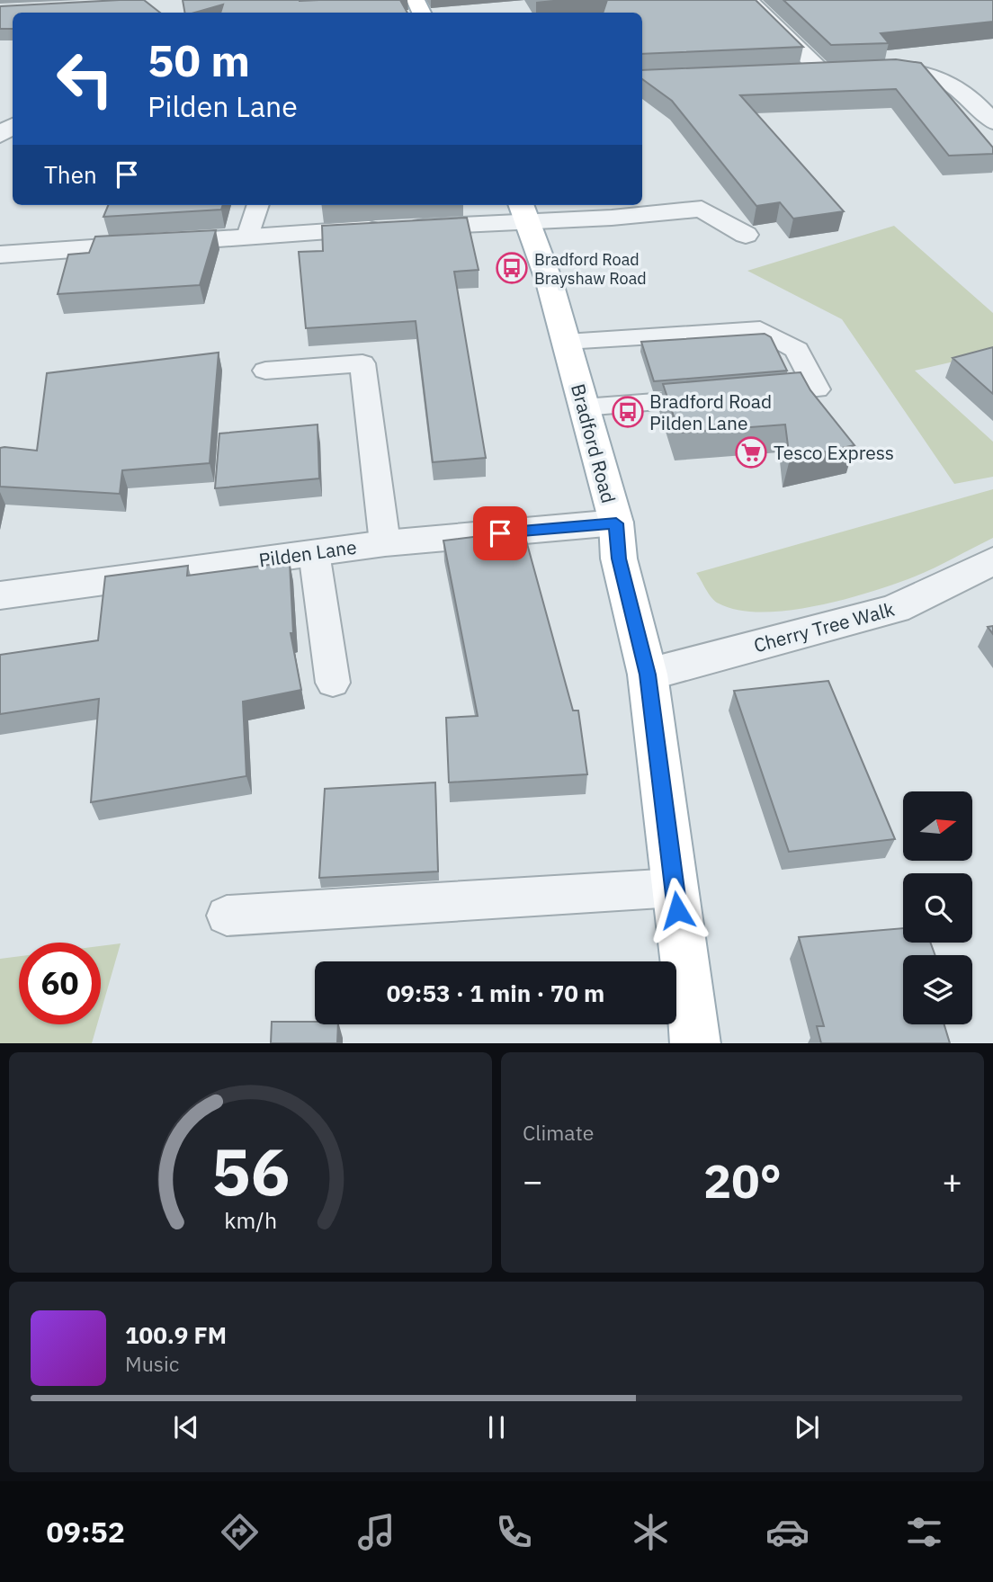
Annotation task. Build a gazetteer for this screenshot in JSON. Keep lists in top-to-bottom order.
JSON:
{
  "streets": {
    "main road": ["Bradford Road"],
    "street": ["Pilden Lane", "Cherry Tree Walk"]
  },
  "crossings": [
    ["Bradford Road", "Pilden Lane"],
    ["Bradford Road", "Cherry Tree Walk"]
  ],
  "places": {
    "bus stop": ["Bradford Road Brayshaw Road", "Bradford Road Pilden Lane"],
    "supermarket": ["Tesco Express"]
  },
  "north": "right",
  "page": {
    "turn": ["50 m", "Pilden Lane"],
    "then": "Then",
    "limit": "60",
    "trip": "09:53 · 1 min · 70 m",
    "tile": "Climate",
    "heat": ["−", "20°", "+"],
    "song": ["100.9 FM", "Music"],
    "tabs": "09:52",
    "gauge": ["56", "km/h"]
  }
}
